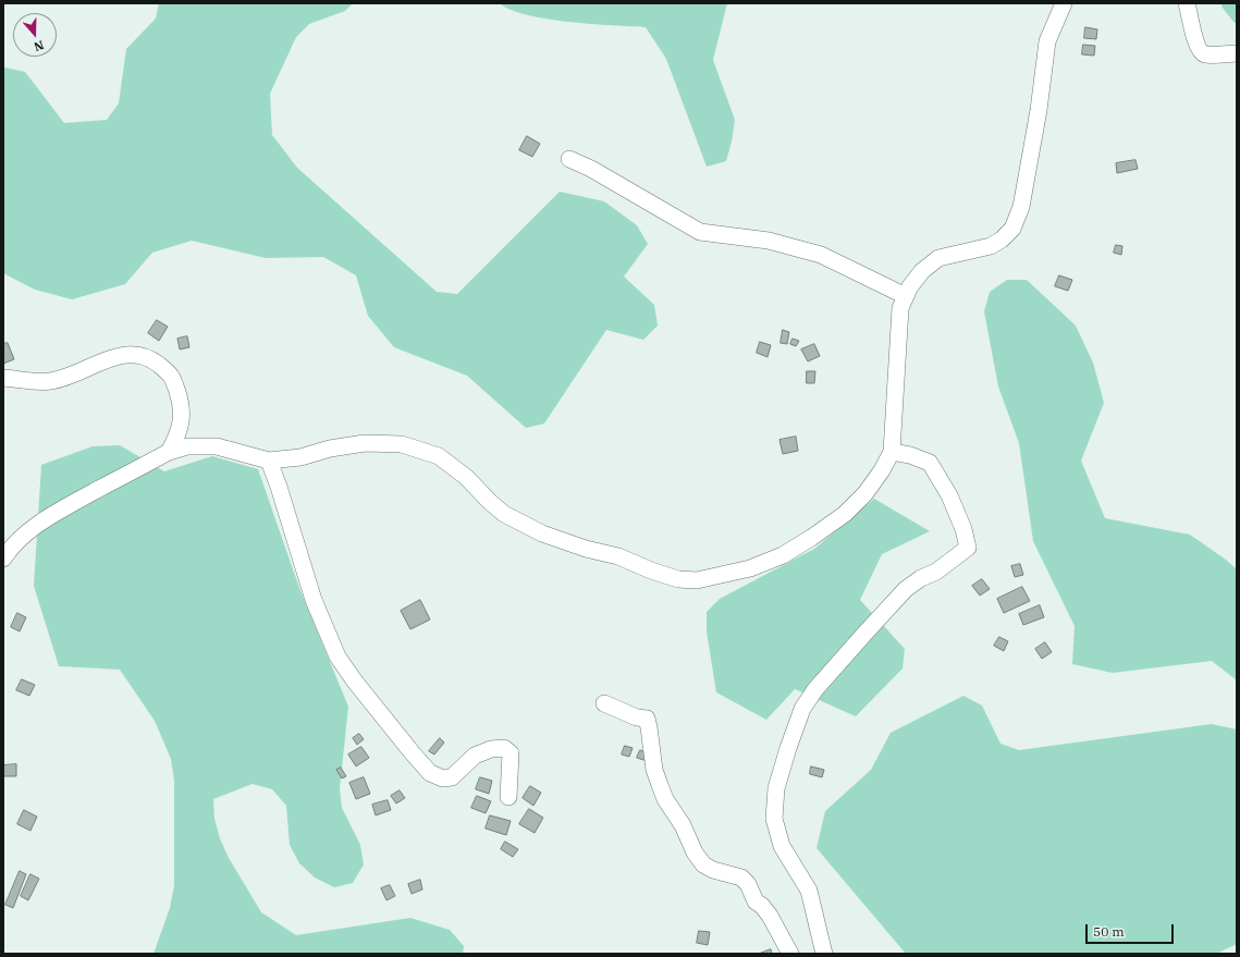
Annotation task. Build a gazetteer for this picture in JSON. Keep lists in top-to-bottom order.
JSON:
{
  "scale_bar": "50 m",
  "north": "bottom"
}
